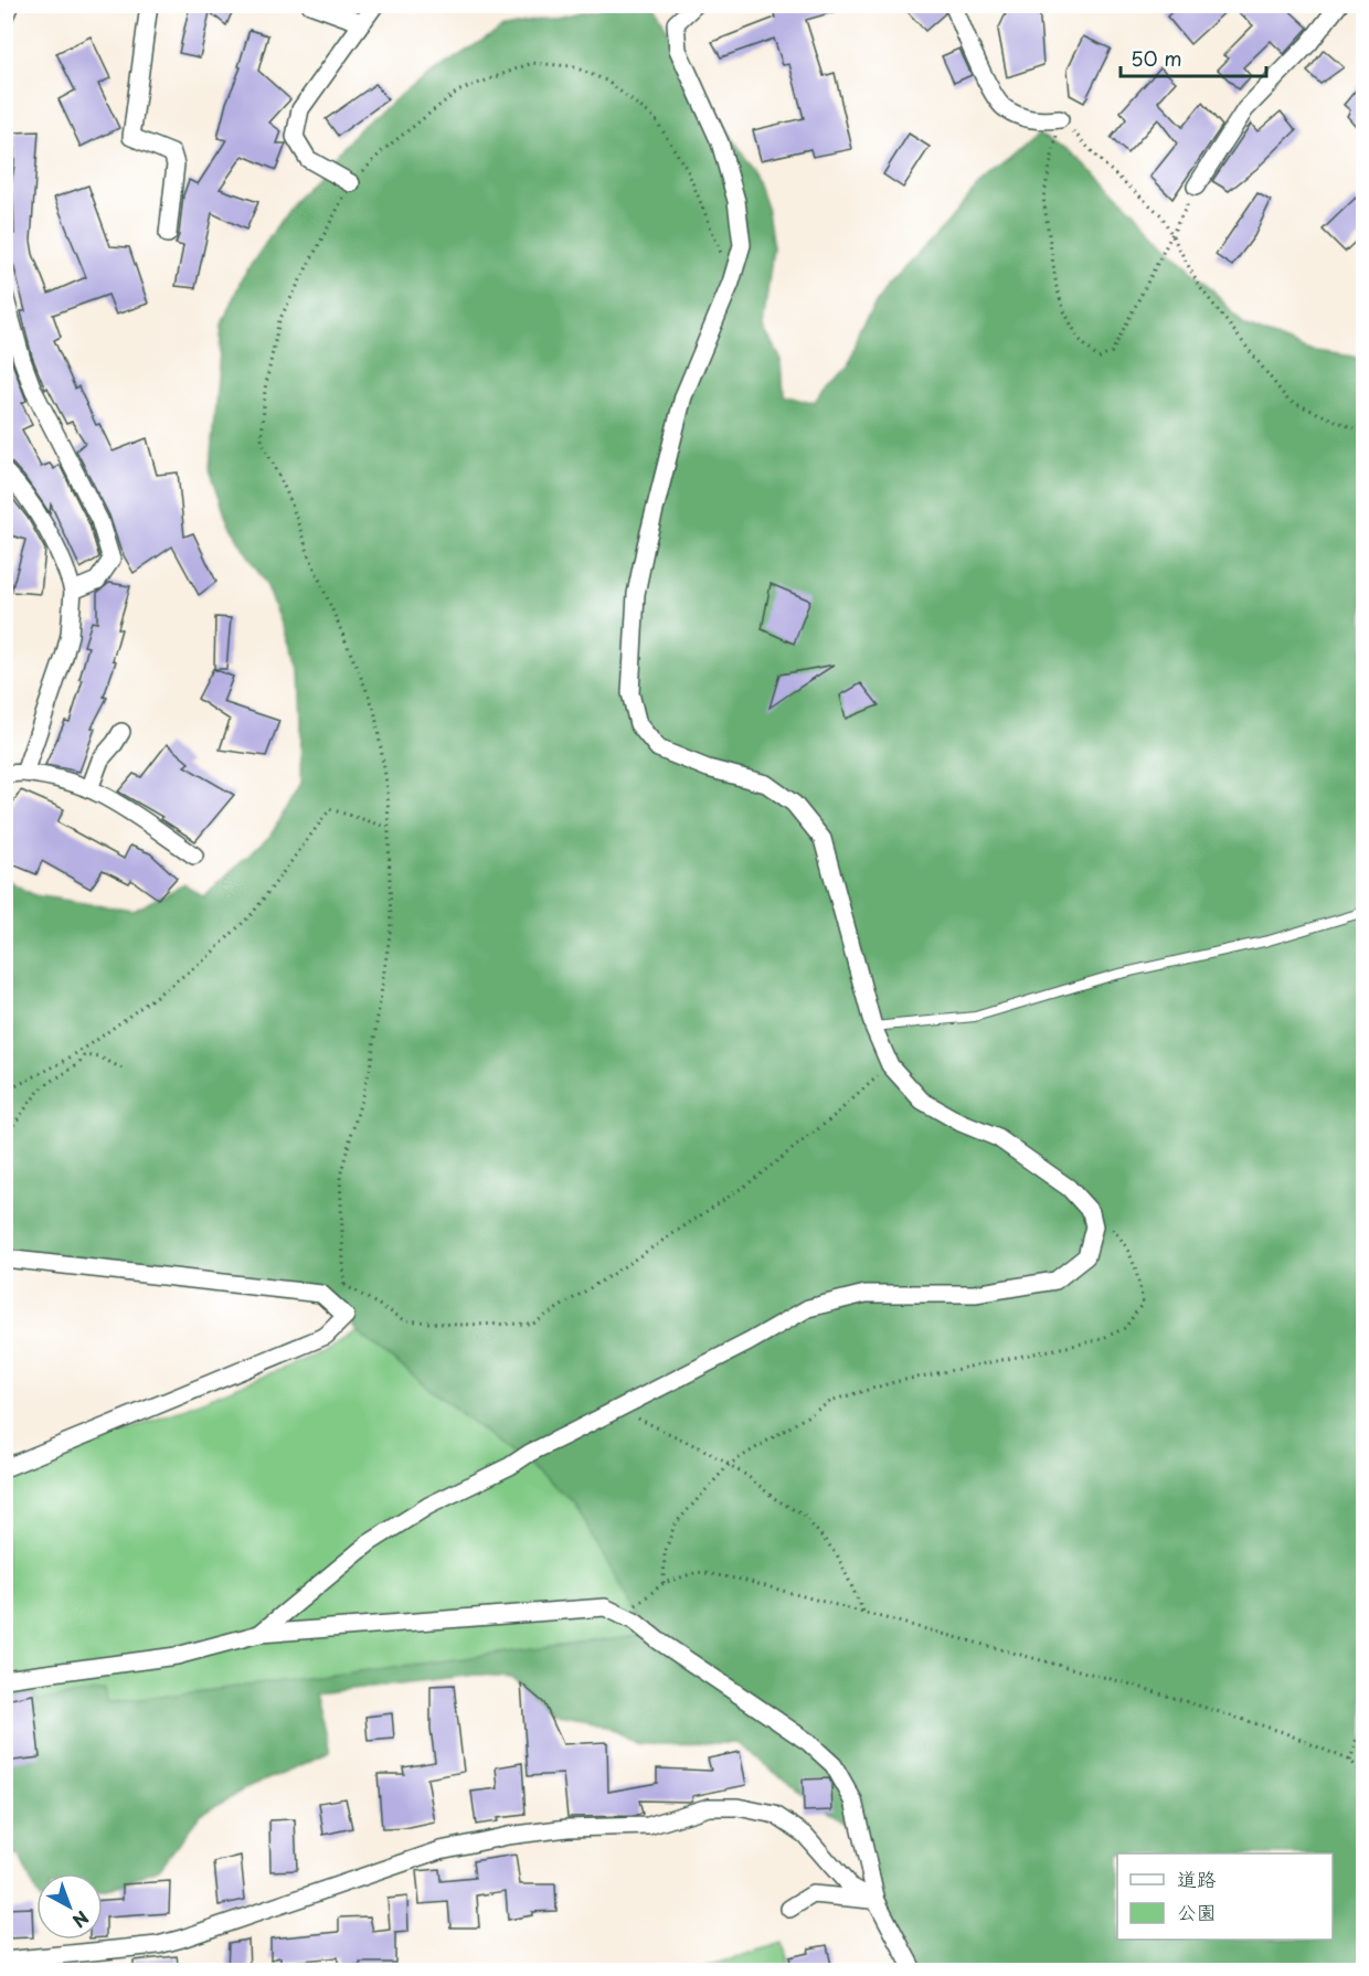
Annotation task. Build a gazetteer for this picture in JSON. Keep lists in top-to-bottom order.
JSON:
{
  "legend": ["道路", "公園"],
  "scale_bar": "50 m",
  "north": "bottom right"
}
